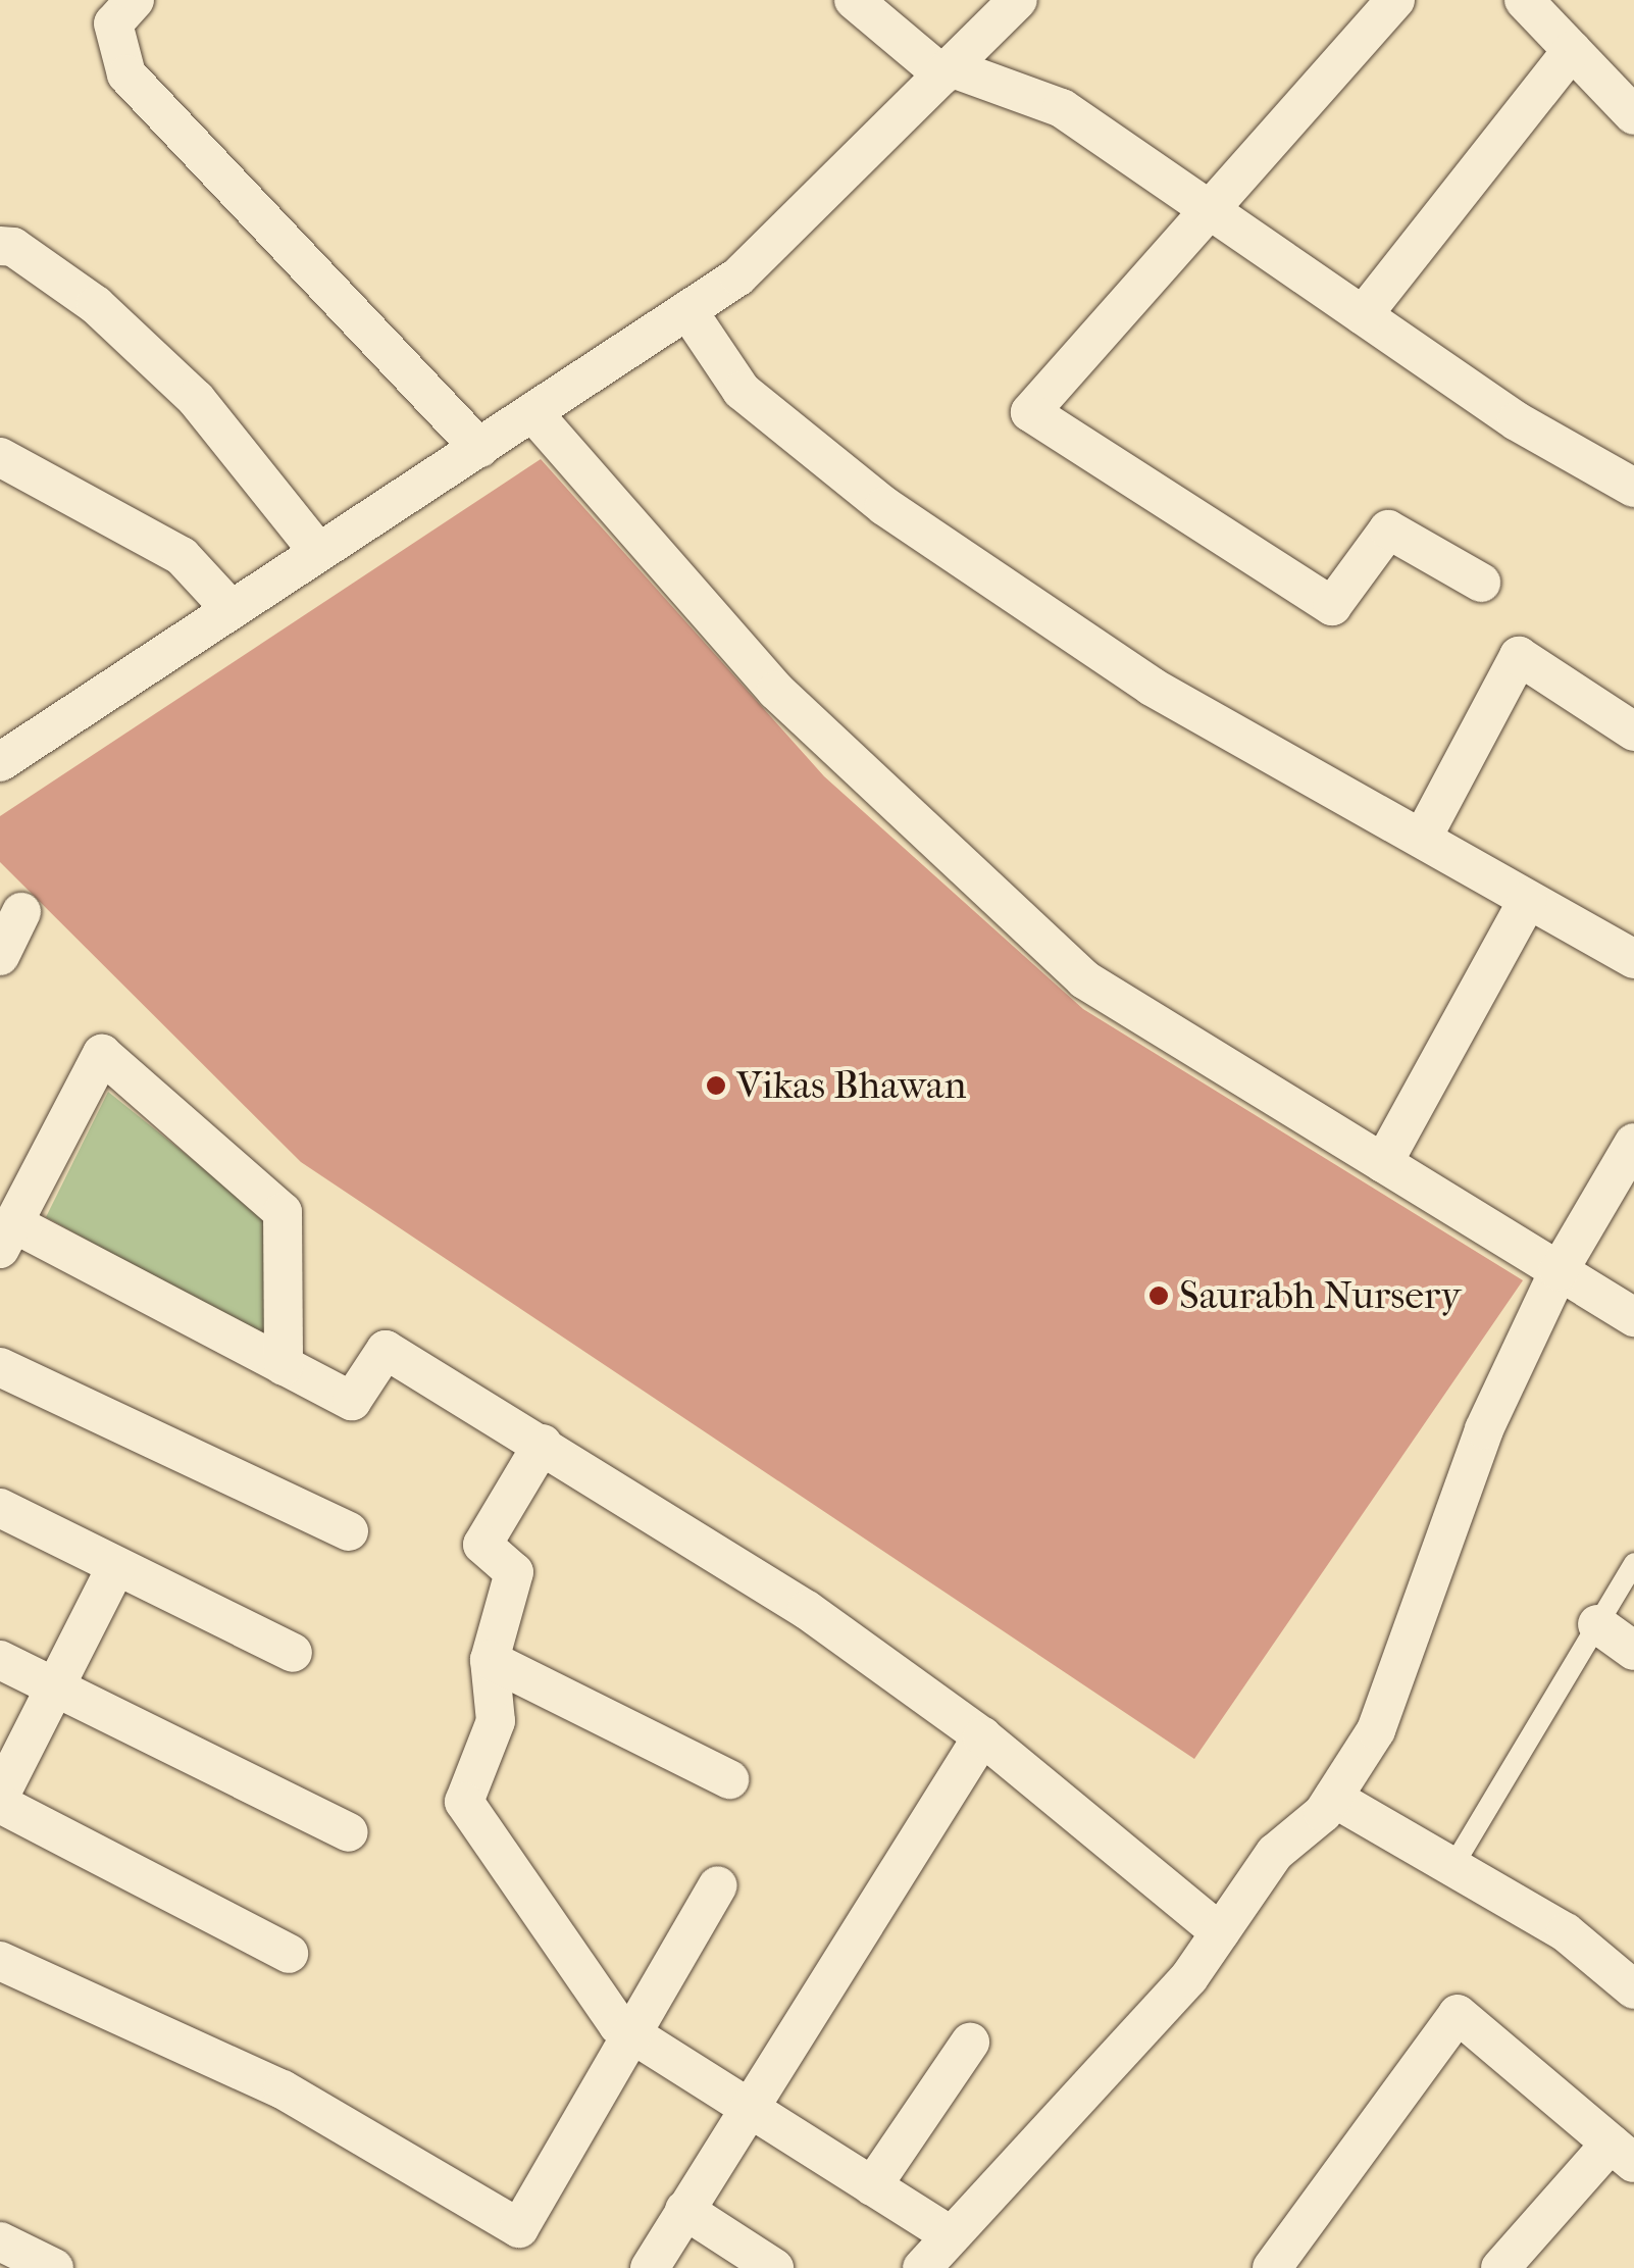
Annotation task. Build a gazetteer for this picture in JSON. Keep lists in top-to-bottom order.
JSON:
{
  "places": ["Vikas Bhawan", "Saurabh Nursery"]
}
